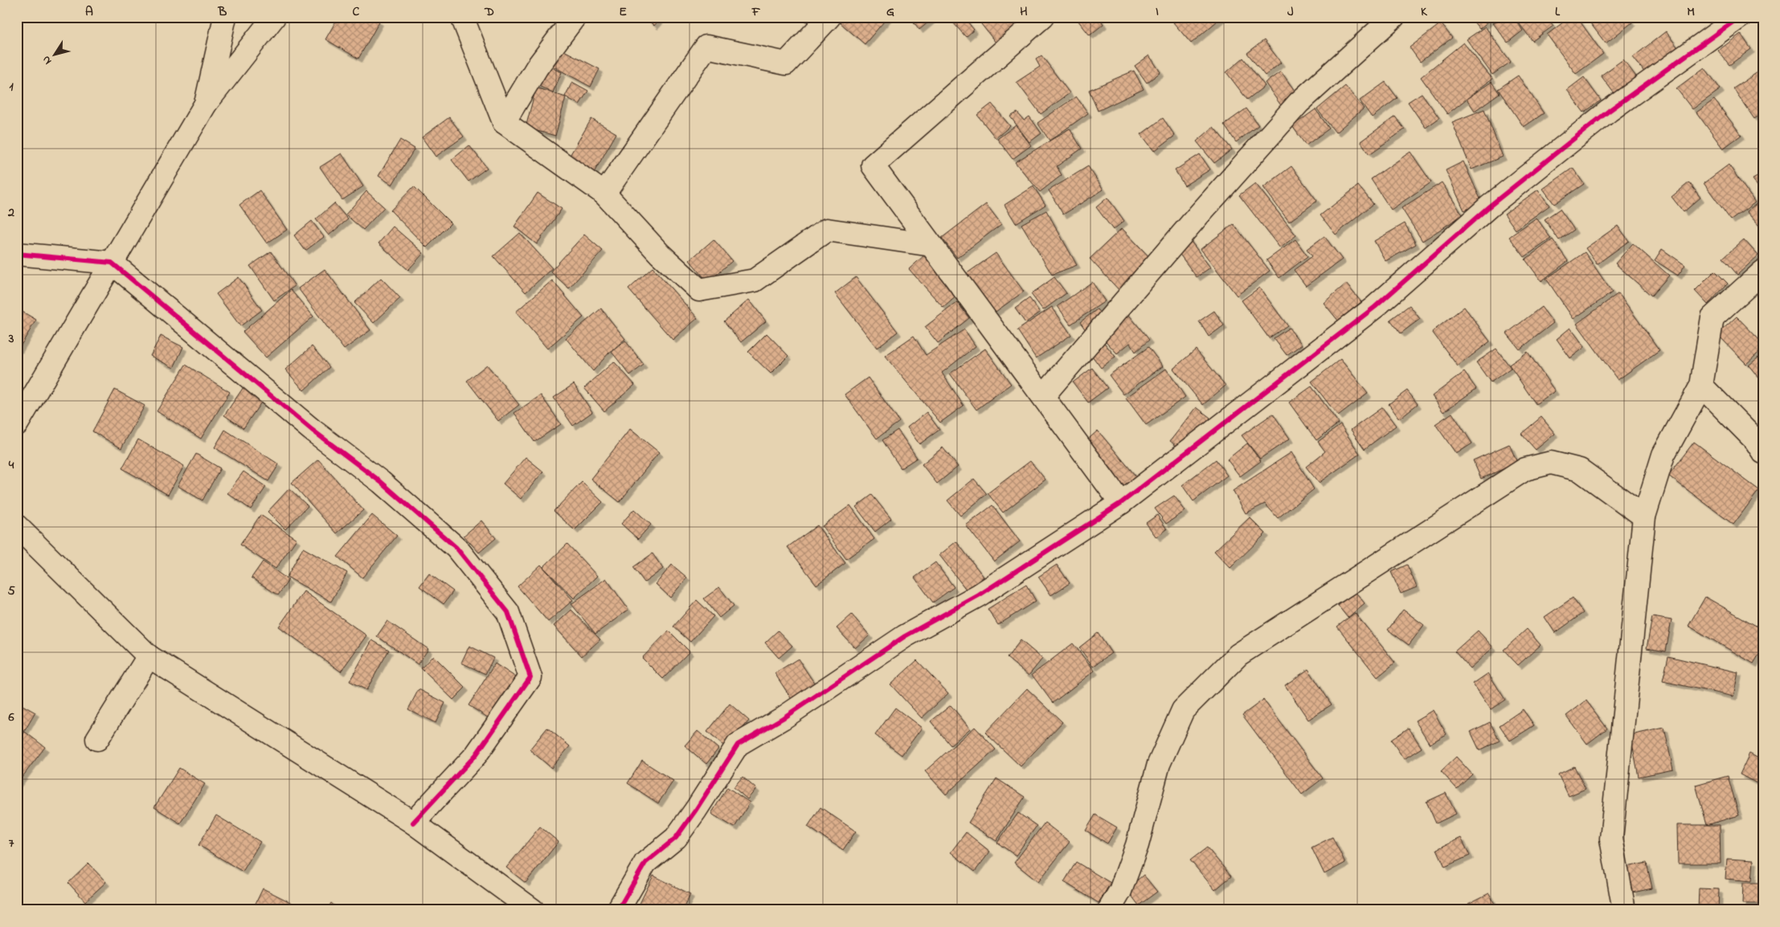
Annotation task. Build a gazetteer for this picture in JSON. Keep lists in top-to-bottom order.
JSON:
{
  "north": "bottom left",
  "grid": {
    "columns": [
      "A",
      "B",
      "C",
      "D",
      "E",
      "F",
      "G",
      "H",
      "I",
      "J",
      "K",
      "L",
      "M"
    ],
    "rows": [
      "1",
      "2",
      "3",
      "4",
      "5",
      "6",
      "7"
    ]
  }
}
